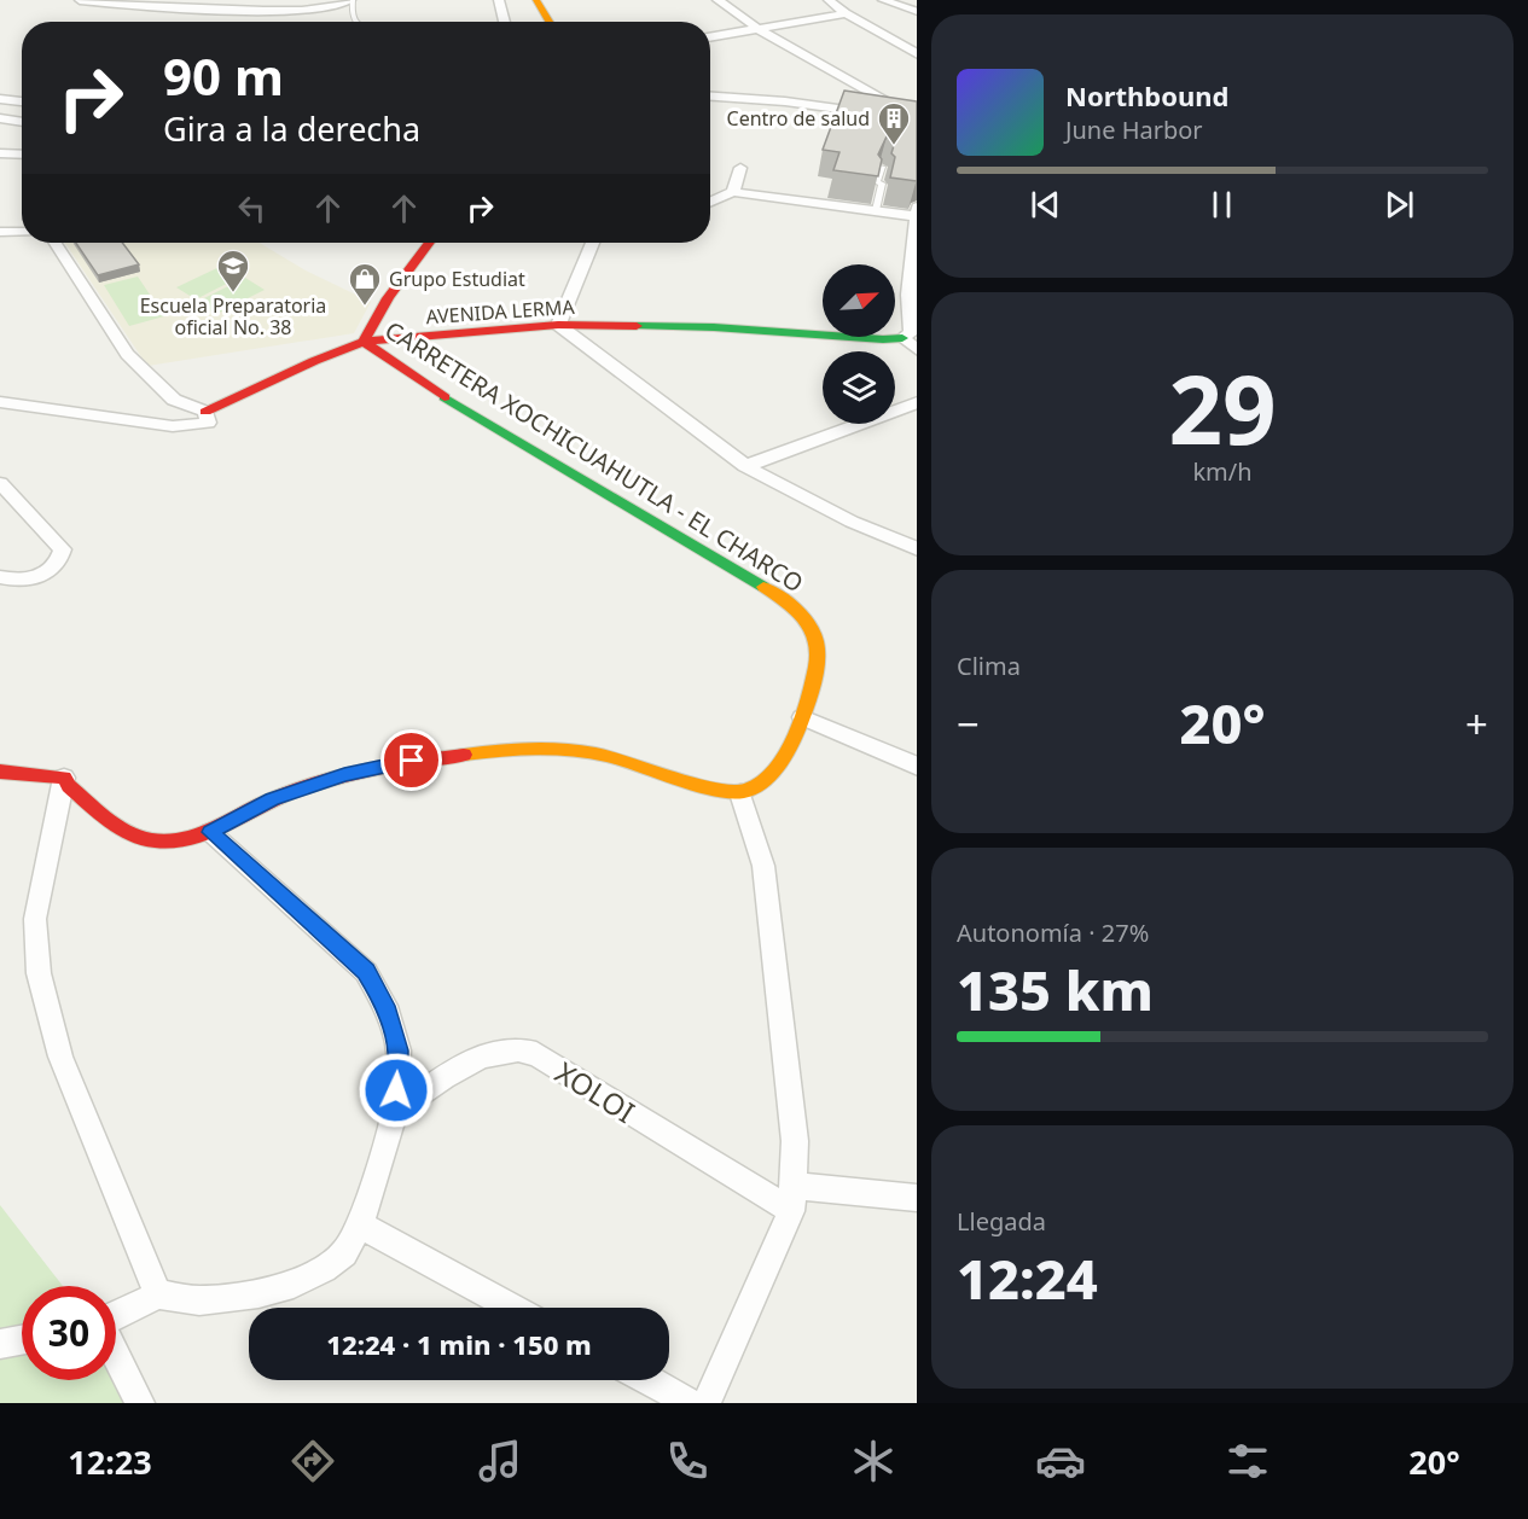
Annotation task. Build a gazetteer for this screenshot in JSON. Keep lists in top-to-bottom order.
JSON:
{
  "streets": {
    "main road": ["AVENIDA LERMA", "CARRETERA XOCHICUAHUTLA - EL CHARCO"],
    "street": ["XOLOI"]
  },
  "crossings": [
    ["AVENIDA LERMA", "CARRETERA XOCHICUAHUTLA - EL CHARCO"]
  ],
  "places": {
    "building": ["Centro de salud"],
    "school or university": ["Escuela Preparatoria oficial No. 38"],
    "shop": ["Grupo Estudiat"]
  },
  "north": "top right",
  "page": {
    "turn": ["90 m", "Gira a la derecha"],
    "song": ["Northbound", "June Harbor"],
    "tile": [
      ["29", "km/h"],
      "Clima",
      ["Autonomía · 27%", "135 km"],
      ["Llegada", "12:24"]
    ],
    "heat": ["−", "20°", "+"],
    "limit": "30",
    "trip": "12:24 · 1 min · 150 m",
    "tabs": ["12:23", "20°"]
  }
}
